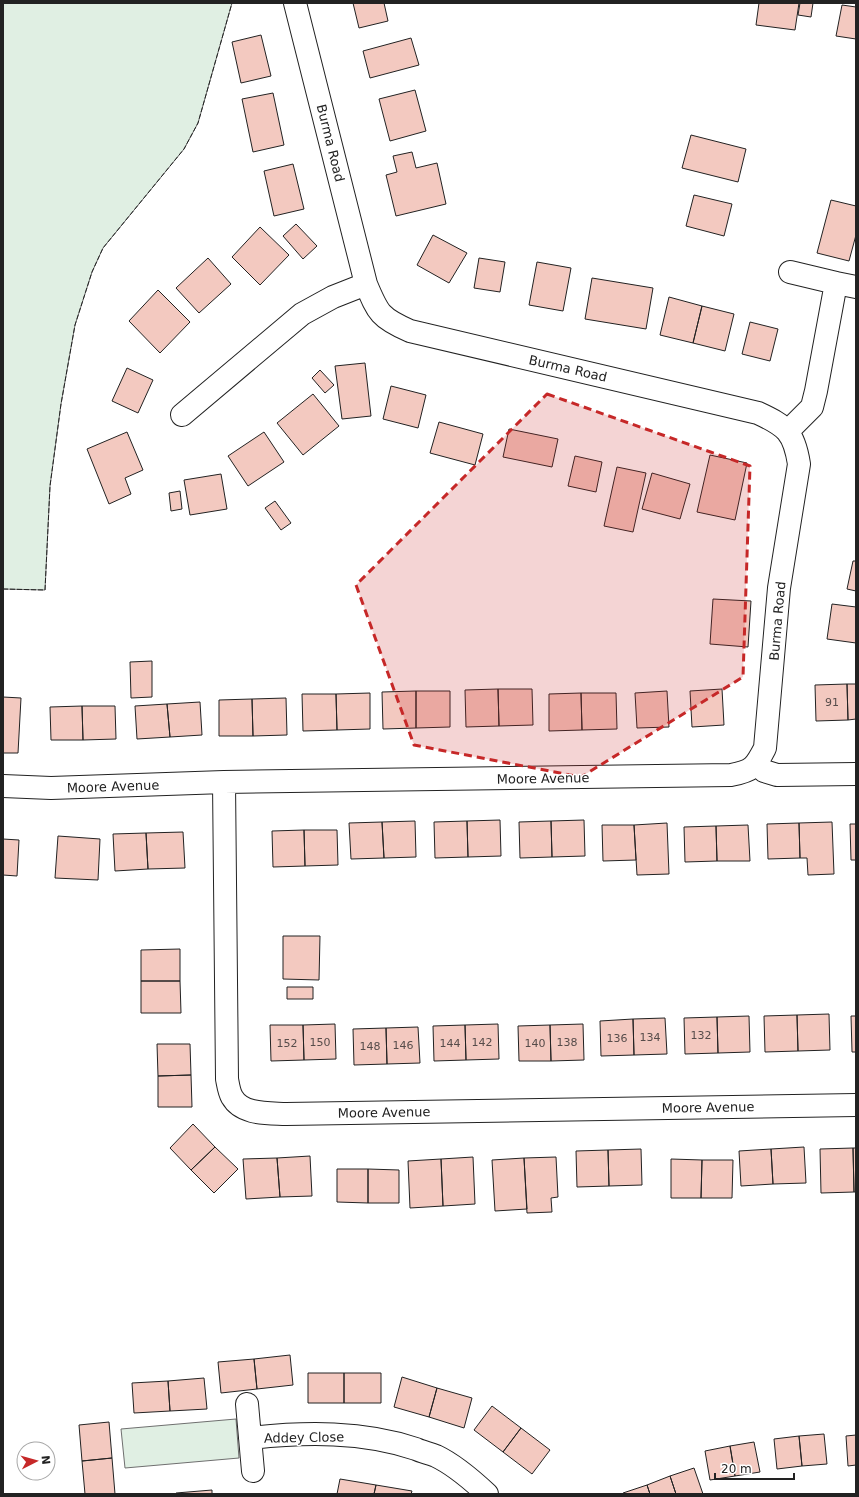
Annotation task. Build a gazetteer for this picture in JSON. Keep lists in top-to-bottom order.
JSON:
{
  "streets": {
    "street": ["Burma Road", "Moore Avenue", "Addey Close"]
  },
  "crossings": [
    ["Burma Road", "Moore Avenue"]
  ],
  "house_numbers": [
    "91",
    "132",
    "134",
    "136",
    "150",
    "142",
    "138",
    "152",
    "144",
    "140",
    "146",
    "148"
  ],
  "scale_bar": "20 m",
  "north": "right"
}
